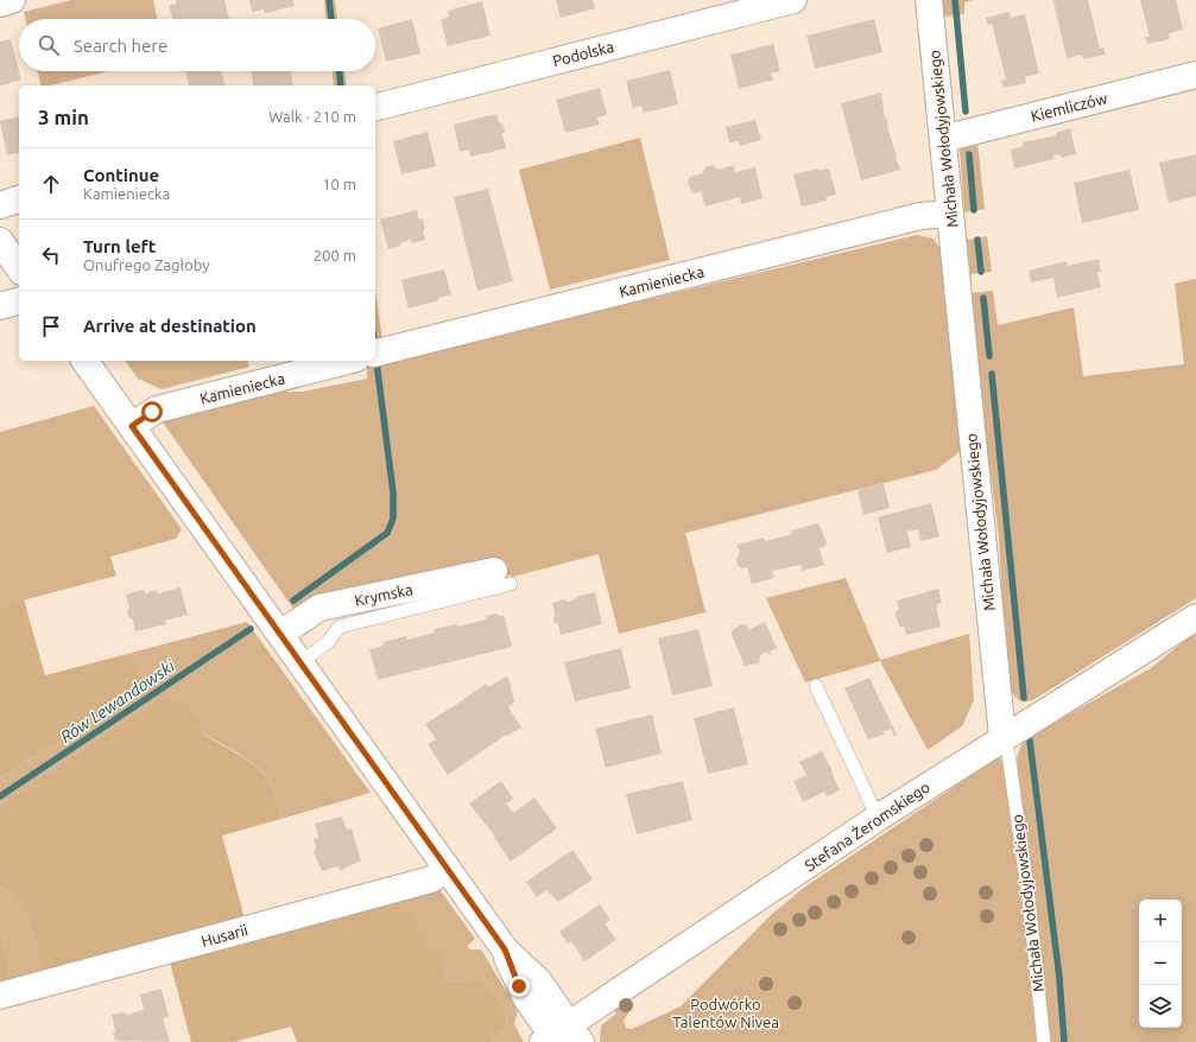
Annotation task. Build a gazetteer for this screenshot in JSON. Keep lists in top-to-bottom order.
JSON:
{
  "streets": {
    "street": [
      "Podolska",
      "Kiemliczów",
      "Michała Wołodyjowskiego",
      "Kamieniecka",
      "Krymska",
      "Stefana Żeromskiego",
      "Husarii"
    ]
  },
  "crossings": [
    ["Kiemliczów", "Michała Wołodyjowskiego"],
    ["Michała Wołodyjowskiego", "Kamieniecka"],
    ["Michała Wołodyjowskiego", "Stefana Żeromskiego"]
  ],
  "water": ["Rów Lewandowski"],
  "parks": ["Podwórko Talentów Nivea"],
  "page": {
    "search": "Search here",
    "heading": ["3 min", "Walk · 210 m"],
    "list": [
      ["Continue", "Kamieniecka", "10 m"],
      ["Turn left", "Onufrego Zagłoby", "200 m"],
      "Arrive at destination"
    ],
    "map_buttons": ["+", "−"]
  }
}
